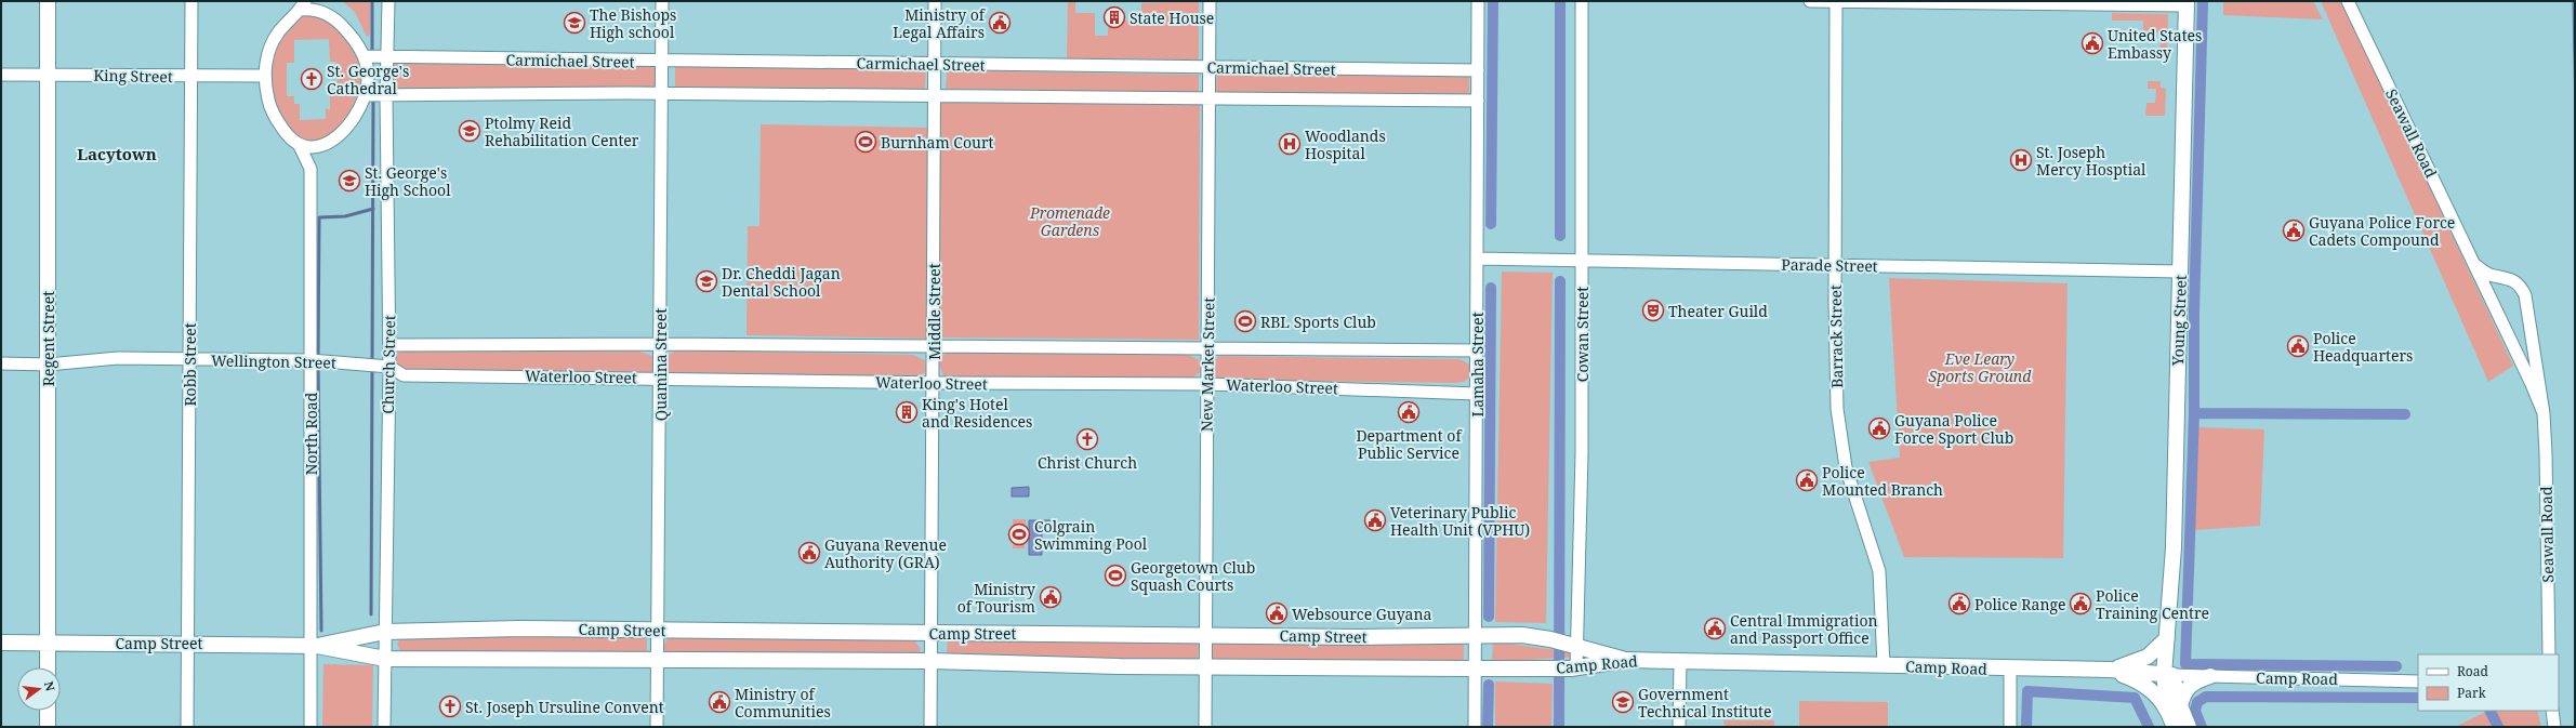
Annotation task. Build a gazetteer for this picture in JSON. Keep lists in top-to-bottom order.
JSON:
{
  "streets": {
    "main road": [
      "Young Street",
      "Regent Street",
      "Camp Street",
      "Camp Road"
    ],
    "street": [
      "Carmichael Street",
      "King Street",
      "Seawall Road",
      "Parade Street",
      "Middle Street",
      "Cowan Street",
      "Barrack Street",
      "Wellington Street",
      "Robb Street",
      "Church Street",
      "Quamina Street",
      "New Market Street",
      "Lamaha Street",
      "Waterloo Street",
      "North Road"
    ]
  },
  "crossings": [
    ["Carmichael Street", "King Street"],
    ["Carmichael Street", "Middle Street"],
    ["Carmichael Street", "Church Street"],
    ["Carmichael Street", "Quamina Street"],
    ["Carmichael Street", "New Market Street"],
    ["Carmichael Street", "Lamaha Street"],
    ["Carmichael Street", "North Road"],
    ["King Street", "Regent Street"],
    ["King Street", "Robb Street"],
    ["King Street", "Church Street"],
    ["King Street", "North Road"],
    ["Parade Street", "Young Street"],
    ["Parade Street", "Cowan Street"],
    ["Parade Street", "Barrack Street"],
    ["Parade Street", "Lamaha Street"],
    ["Middle Street", "Waterloo Street"],
    ["Middle Street", "Camp Street"],
    ["Young Street", "Camp Road"],
    ["Cowan Street", "Camp Street"],
    ["Cowan Street", "Camp Road"],
    ["Barrack Street", "Camp Road"],
    ["Regent Street", "Wellington Street"],
    ["Regent Street", "Camp Street"],
    ["Wellington Street", "Robb Street"],
    ["Wellington Street", "Church Street"],
    ["Wellington Street", "Waterloo Street"],
    ["Wellington Street", "North Road"],
    ["Robb Street", "Camp Street"],
    ["Church Street", "Waterloo Street"],
    ["Church Street", "North Road"],
    ["Church Street", "Camp Street"],
    ["Quamina Street", "Waterloo Street"],
    ["Quamina Street", "Camp Street"],
    ["New Market Street", "Waterloo Street"],
    ["New Market Street", "Camp Street"],
    ["Lamaha Street", "Waterloo Street"],
    ["Lamaha Street", "Camp Street"],
    ["Lamaha Street", "Camp Road"],
    ["North Road", "Camp Street"],
    ["Camp Street", "Camp Road"]
  ],
  "districts": ["Lacytown"],
  "parks": ["Promenade Gardens", "Eve Leary Sports Ground"],
  "places": {
    "building": ["State House", "King's Hotel and Residences"],
    "school or university": [
      "The Bishops High school",
      "Ptolmy Reid Rehabilitation Center",
      "St. George's High School",
      "Dr. Cheddi Jagan Dental School",
      "Government Technical Institute"
    ],
    "public building": [
      "Ministry of Legal Affairs",
      "United States Embassy",
      "Guyana Police Force Cadets Compound",
      "Police Headquarters",
      "Department of Public Service",
      "Guyana Police Force Sport Club",
      "Police Mounted Branch",
      "Veterinary Public Health Unit (VPHU)",
      "Guyana Revenue Authority (GRA)",
      "Ministry of Tourism",
      "Police Range",
      "Police Training Centre",
      "Websource Guyana",
      "Central Immigration and Passport Office",
      "Ministry of Communities"
    ],
    "church": ["St. George's Cathedral", "Christ Church", "St. Joseph Ursuline Convent"],
    "sports": [
      "Burnham Court",
      "RBL Sports Club",
      "Colgrain Swimming Pool",
      "Georgetown Club Squash Courts"
    ],
    "hospital": ["Woodlands Hospital", "St. Joseph Mercy Hosptial"],
    "theatre": ["Theater Guild"]
  },
  "legend": ["Road", "Park"],
  "north": "right"
}
